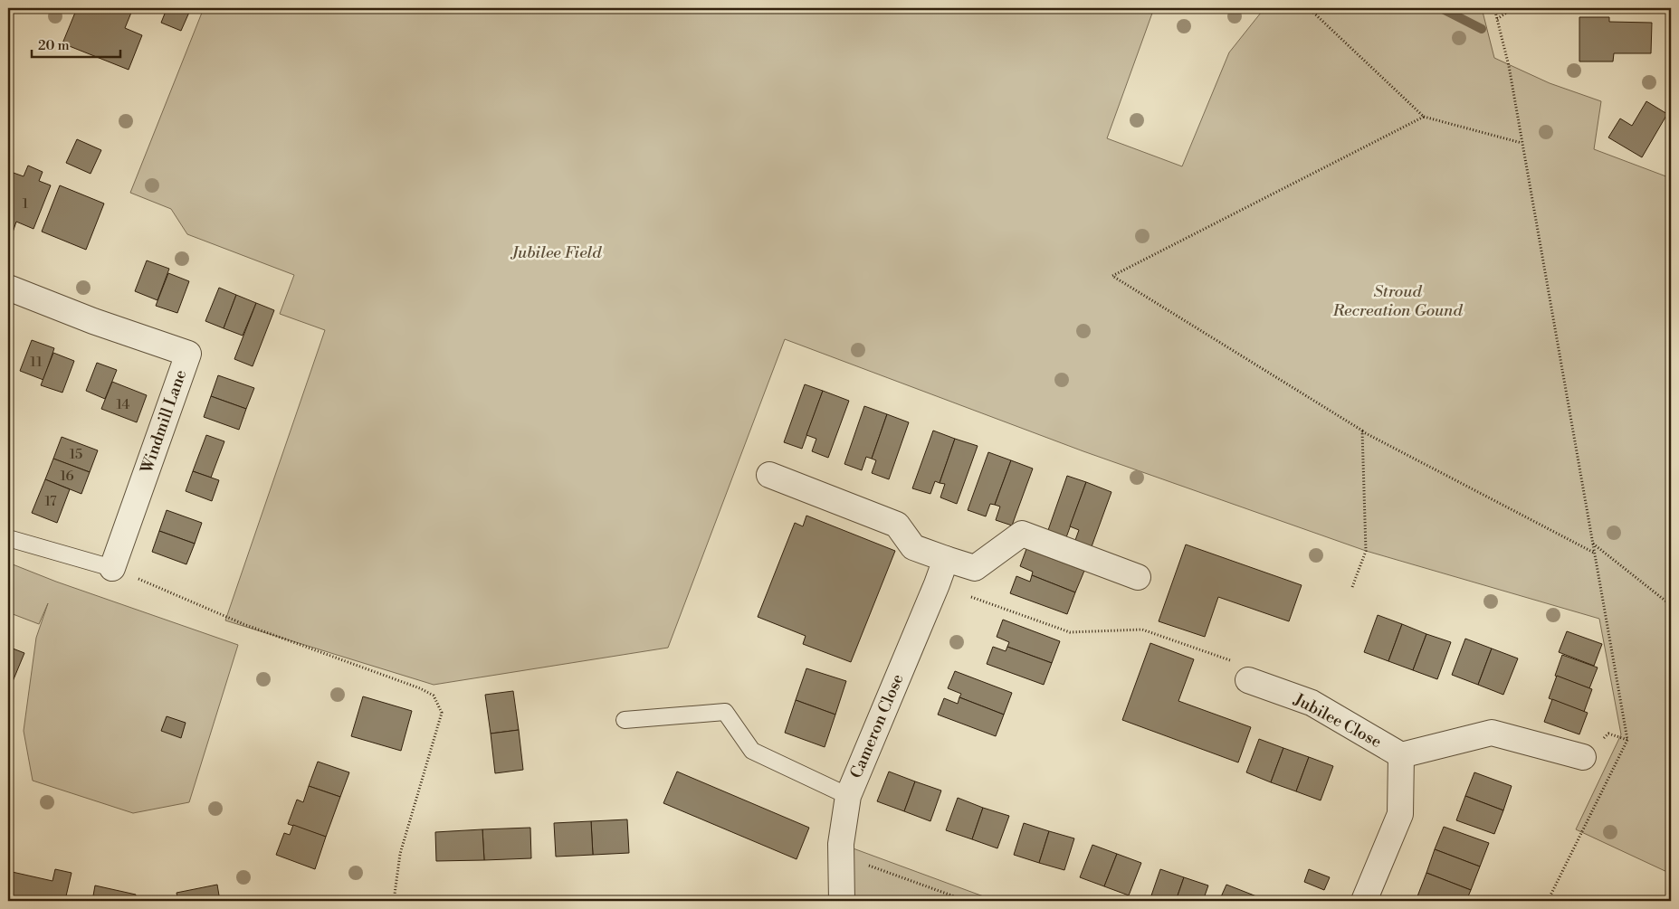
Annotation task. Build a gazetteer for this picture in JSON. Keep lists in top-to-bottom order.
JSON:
{
  "streets": {
    "street": ["Windmill Lane", "Jubilee Close", "Cameron Close"]
  },
  "parks": ["Jubilee Field", "Stroud Recreation Gound"],
  "house_numbers": [
    "1",
    "11",
    "14",
    "15",
    "16",
    "17"
  ],
  "scale_bar": "20 m"
}
